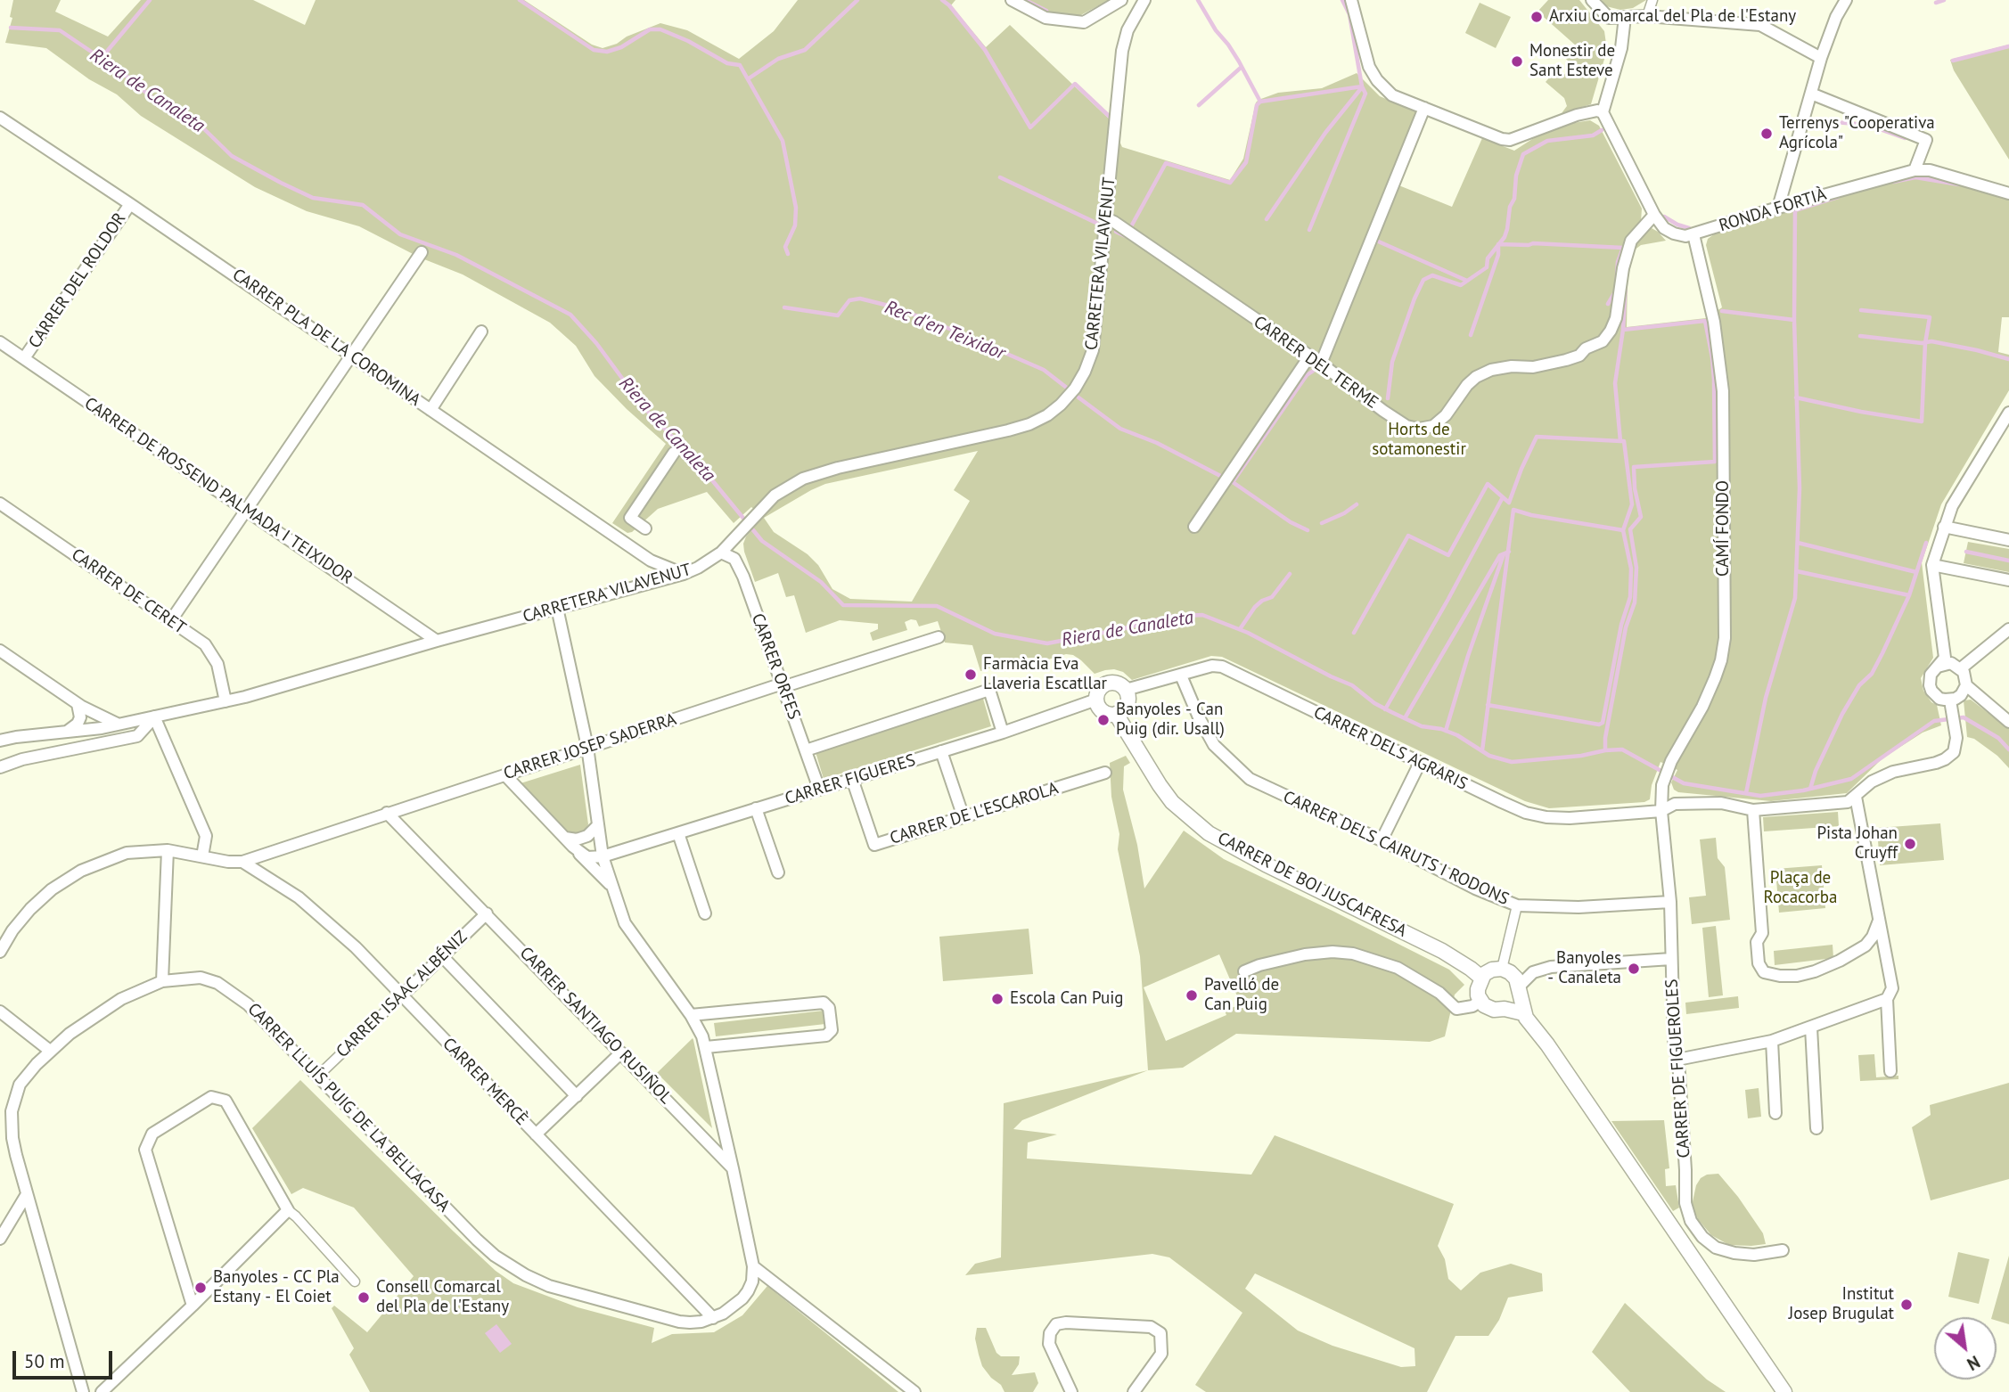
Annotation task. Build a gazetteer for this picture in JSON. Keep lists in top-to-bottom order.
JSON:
{
  "streets": {
    "street": [
      "RONDA FORTIÀ",
      "CARRETERA VILAVENUT",
      "CARRER DEL ROLDOR",
      "CARRER PLA DE LA COROMINA",
      "CARRER DEL TERME",
      "CARRER DE ROSSEND PALMADA I TEIXIDOR",
      "CAMÍ FONDO",
      "CARRER DE CERET",
      "CARRER ORFES",
      "CARRER JOSEP SADERRA",
      "CARRER DELS AGRARIS",
      "CARRER FIGUERES",
      "CARRER DE L'ESCAROLA",
      "CARRER DELS CAIRUTS I RODONS",
      "CARRER DE BOI JUSCAFRESA",
      "CARRER ISAAC ALBÉNIZ",
      "CARRER SANTIAGO RUSIÑOL",
      "CARRER DE FIGUEROLES",
      "CARRER MERCÈ",
      "CARRER LLUÍS PUIG DE LA BELLACASA"
    ]
  },
  "crossings": [
    ["RONDA FORTIÀ", "CARRER DEL TERME"],
    ["RONDA FORTIÀ", "CAMÍ FONDO"],
    ["CARRETERA VILAVENUT", "CARRER PLA DE LA COROMINA"],
    ["CARRETERA VILAVENUT", "CARRER DEL TERME"],
    ["CARRETERA VILAVENUT", "CARRER DE ROSSEND PALMADA I TEIXIDOR"],
    ["CARRETERA VILAVENUT", "CARRER DE CERET"],
    ["CARRETERA VILAVENUT", "CARRER ORFES"],
    ["CARRER DEL ROLDOR", "CARRER PLA DE LA COROMINA"],
    ["CARRER DEL ROLDOR", "CARRER DE ROSSEND PALMADA I TEIXIDOR"],
    ["CAMÍ FONDO", "CARRER DELS AGRARIS"],
    ["CAMÍ FONDO", "CARRER DE FIGUEROLES"],
    ["CARRER ORFES", "CARRER JOSEP SADERRA"],
    ["CARRER ORFES", "CARRER FIGUERES"],
    ["CARRER JOSEP SADERRA", "CARRER SANTIAGO RUSIÑOL"],
    ["CARRER JOSEP SADERRA", "CARRER MERCÈ"],
    ["CARRER DELS AGRARIS", "CARRER FIGUERES"],
    ["CARRER DELS AGRARIS", "CARRER DELS CAIRUTS I RODONS"],
    ["CARRER DELS AGRARIS", "CARRER DE BOI JUSCAFRESA"],
    ["CARRER DELS AGRARIS", "CARRER DE FIGUEROLES"],
    ["CARRER FIGUERES", "CARRER DE L'ESCAROLA"],
    ["CARRER FIGUERES", "CARRER DE BOI JUSCAFRESA"],
    ["CARRER DELS CAIRUTS I RODONS", "CARRER DE FIGUEROLES"],
    ["CARRER ISAAC ALBÉNIZ", "CARRER SANTIAGO RUSIÑOL"],
    ["CARRER ISAAC ALBÉNIZ", "CARRER MERCÈ"],
    ["CARRER ISAAC ALBÉNIZ", "CARRER LLUÍS PUIG DE LA BELLACASA"],
    ["CARRER MERCÈ", "CARRER LLUÍS PUIG DE LA BELLACASA"]
  ],
  "water": ["Riera de Canaleta", "Rec d'en Teixidor"],
  "parks": ["Horts de sotamonestir", "Plaça de Rocacorba"],
  "places": [
    "Arxiu Comarcal del Pla de l'Estany",
    "Monestir de Sant Esteve",
    "Terrenys \"Cooperativa Agrícola\"",
    "Farmàcia Eva Llaveria Escatllar",
    "Banyoles - Can Puig (dir. Usall)",
    "Pista Johan Cruyff",
    "Banyoles - Canaleta",
    "Pavelló de Can Puig",
    "Escola Can Puig",
    "Banyoles - CC Pla Estany - El Coiet",
    "Consell Comarcal del Pla de l'Estany",
    "Institut Josep Brugulat"
  ],
  "scale_bar": "50 m",
  "north": "bottom right"
}
